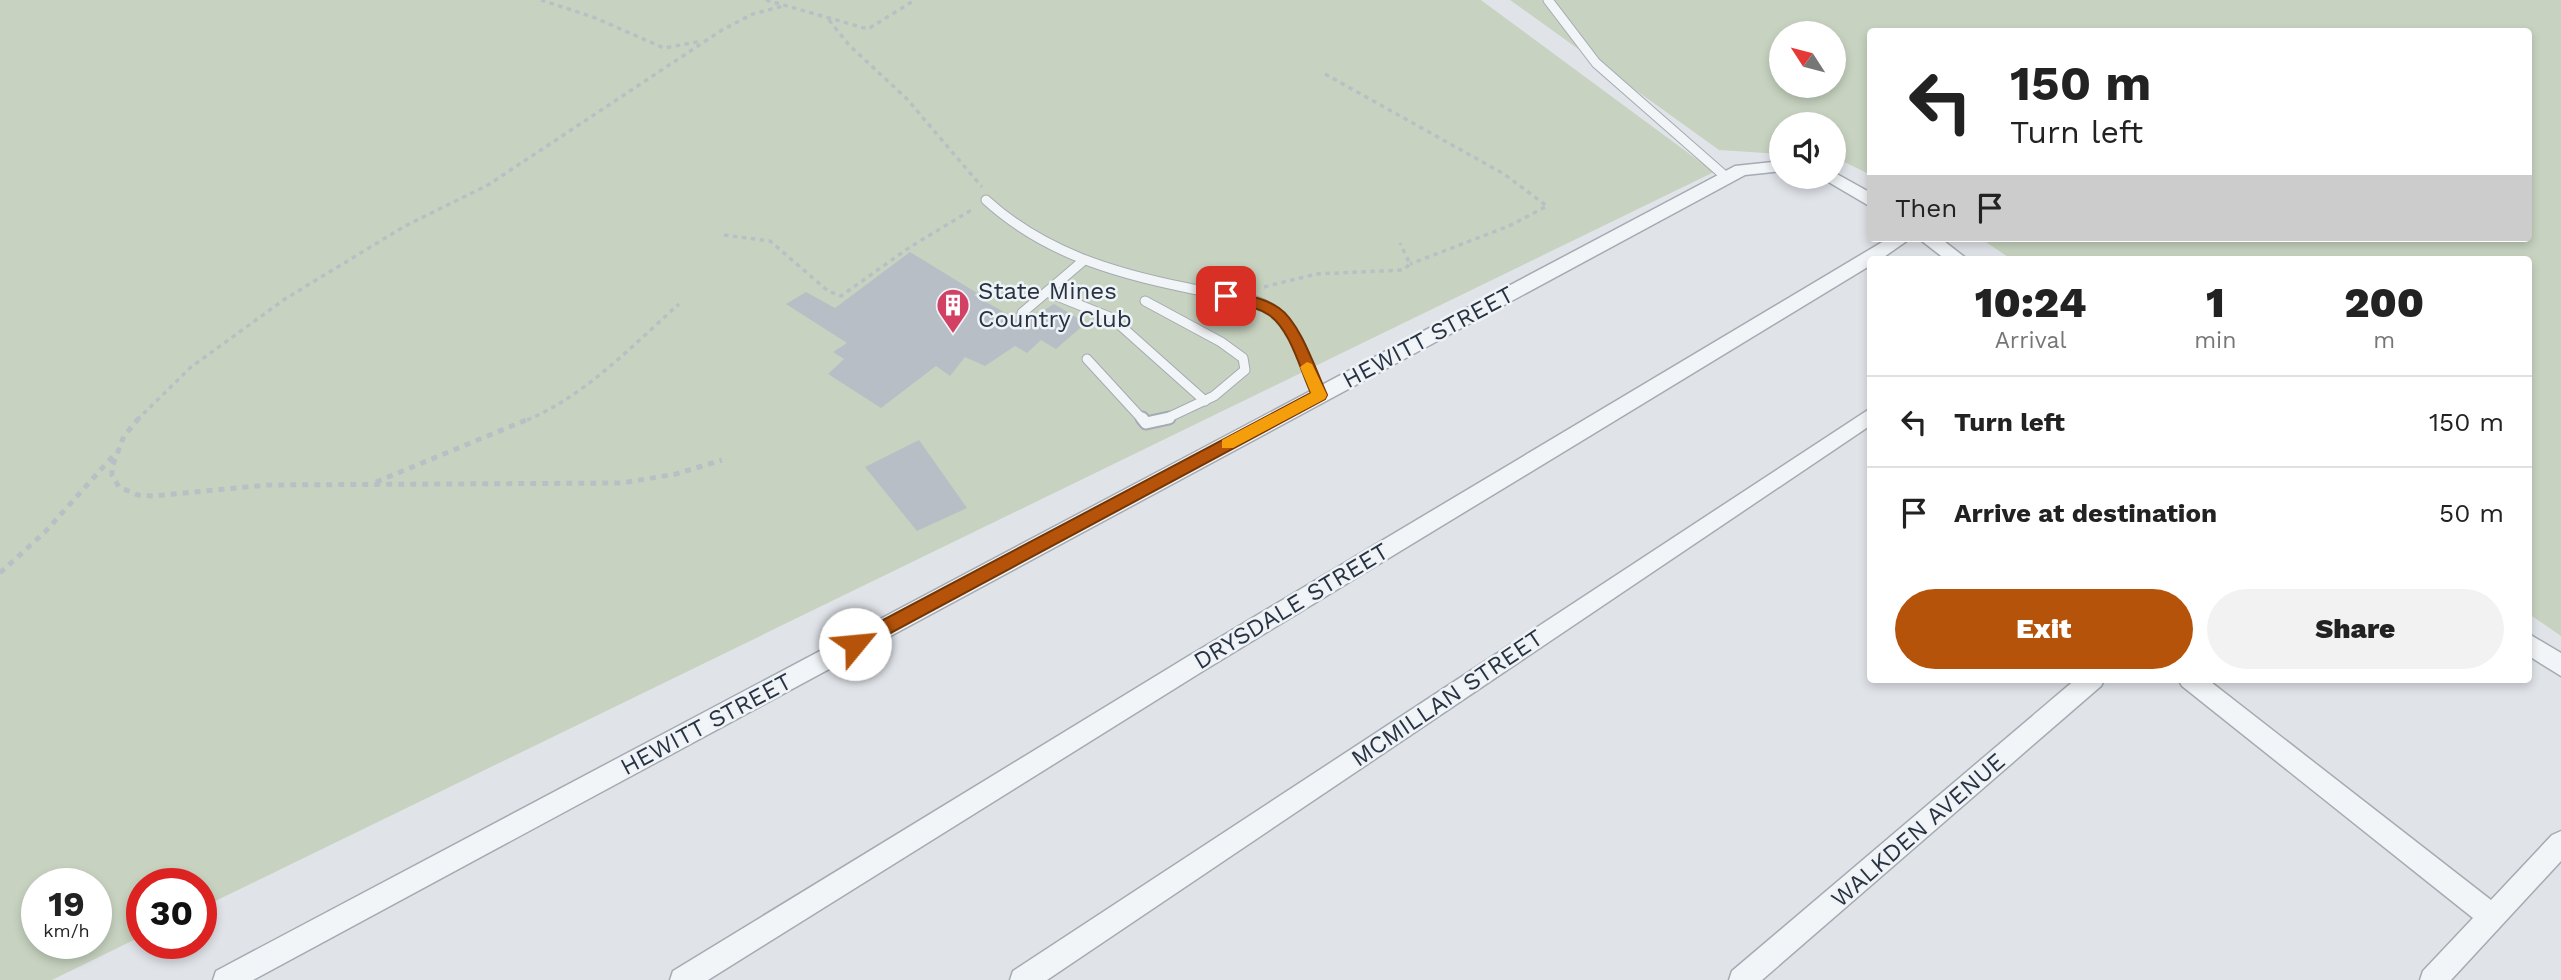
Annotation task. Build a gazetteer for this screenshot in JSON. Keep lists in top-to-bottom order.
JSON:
{
  "streets": {
    "street": [
      "HEWITT STREET",
      "DRYSDALE STREET",
      "MCMILLAN STREET",
      "WALKDEN AVENUE"
    ]
  },
  "places": {
    "building": ["State Mines Country Club"]
  },
  "north": "top left",
  "page": {
    "turn": ["150 m", "Turn left"],
    "then": "Then",
    "eta": [
      "10:24",
      "Arrival",
      "1",
      "min",
      "200",
      "m"
    ],
    "list": [
      {
        "name": "Turn left",
        "value": "150 m"
      },
      {
        "name": "Arrive at destination",
        "value": "50 m"
      }
    ],
    "buttons": ["Exit", "Share"],
    "speed": "19 km/h",
    "limit": "30"
  }
}
